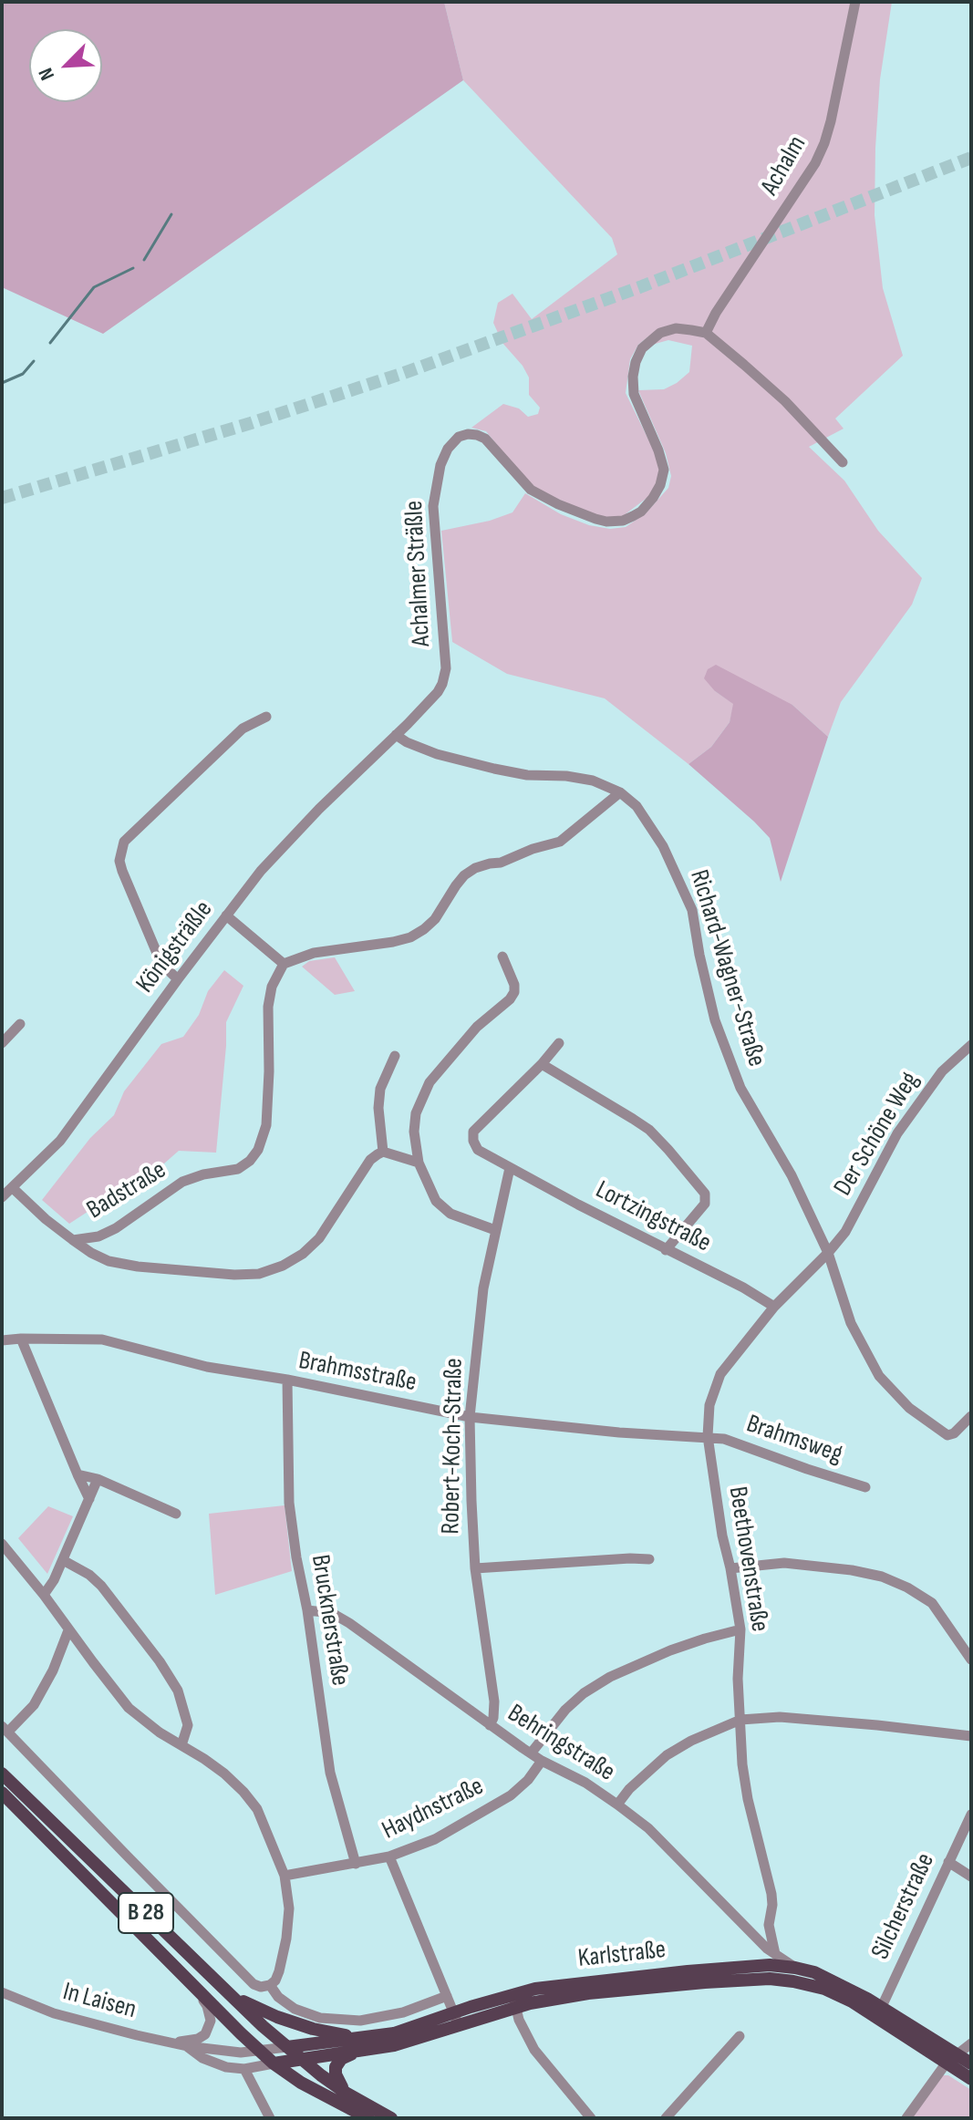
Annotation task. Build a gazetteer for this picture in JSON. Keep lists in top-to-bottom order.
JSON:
{
  "streets": {
    "main road": ["B 28", "Karlstraße"],
    "street": [
      "Achalm",
      "Achalmer Sträßle",
      "Königsträßle",
      "Richard-Wagner-Straße",
      "Der Schöne Weg",
      "Badstraße",
      "Lortzingstraße",
      "Brahmsstraße",
      "Brahmsweg",
      "Robert-Koch-Straße",
      "Beethovenstraße",
      "Brucknerstraße",
      "Behringstraße",
      "Haydnstraße",
      "Silcherstraße",
      "In Laisen"
    ]
  },
  "crossings": [
    ["Achalm", "Achalmer Sträßle"],
    ["Achalmer Sträßle", "Königsträßle"],
    ["Achalmer Sträßle", "Richard-Wagner-Straße"],
    ["Königsträßle", "Richard-Wagner-Straße"],
    ["Königsträßle", "Badstraße"],
    ["Richard-Wagner-Straße", "Der Schöne Weg"],
    ["Richard-Wagner-Straße", "Beethovenstraße"],
    ["Der Schöne Weg", "Beethovenstraße"],
    ["Lortzingstraße", "Robert-Koch-Straße"],
    ["Lortzingstraße", "Beethovenstraße"],
    ["Brahmsstraße", "Brahmsweg"],
    ["Brahmsstraße", "Robert-Koch-Straße"],
    ["Brahmsstraße", "Beethovenstraße"],
    ["Brahmsstraße", "Brucknerstraße"],
    ["Brahmsweg", "Beethovenstraße"],
    ["Robert-Koch-Straße", "Behringstraße"],
    ["Beethovenstraße", "Behringstraße"],
    ["Beethovenstraße", "Karlstraße"],
    ["Brucknerstraße", "Behringstraße"],
    ["Brucknerstraße", "Haydnstraße"],
    ["Behringstraße", "Haydnstraße"],
    ["Behringstraße", "Karlstraße"],
    ["Silcherstraße", "Karlstraße"],
    ["B 28", "Karlstraße"],
    ["B 28", "In Laisen"],
    ["Karlstraße", "In Laisen"]
  ],
  "north": "bottom left"
}
